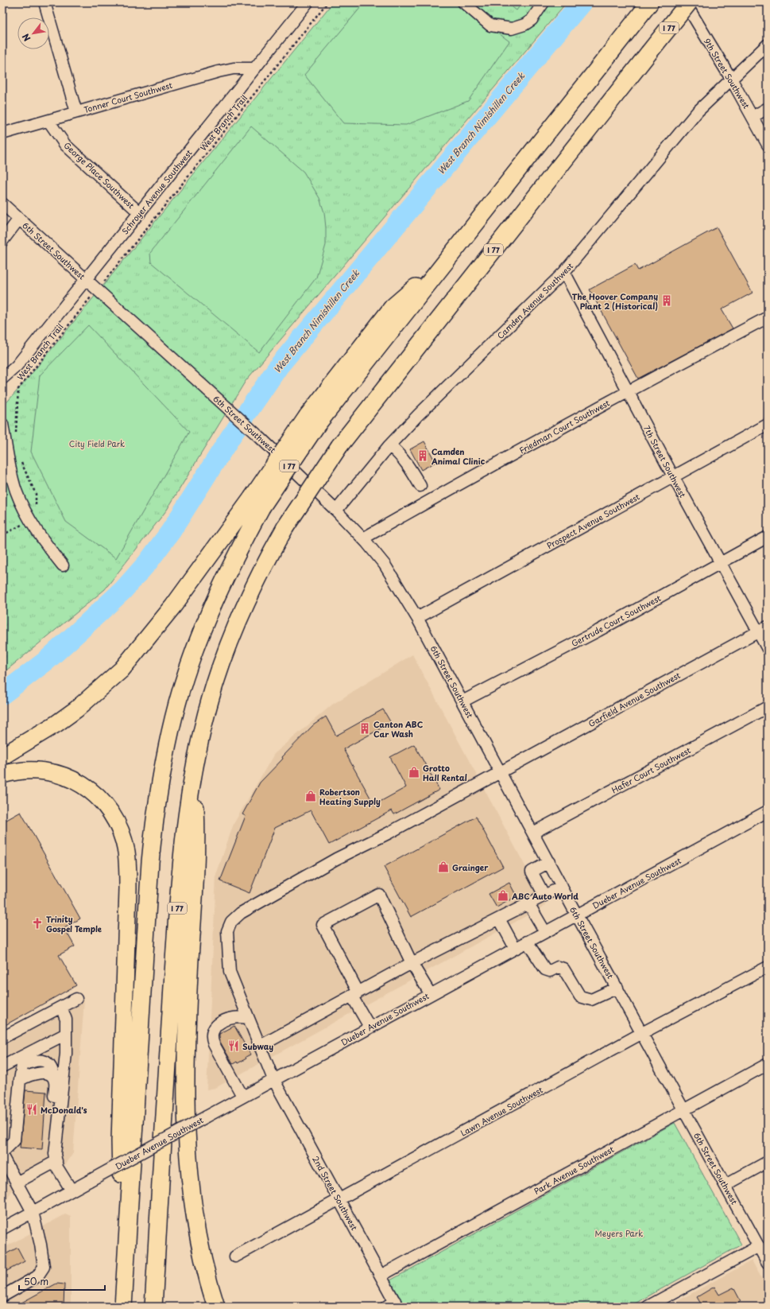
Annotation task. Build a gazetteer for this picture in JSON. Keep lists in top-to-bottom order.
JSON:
{
  "streets": {
    "highway": ["I 77"],
    "street": [
      "9th Street Southwest",
      "Tonner Court Southwest",
      "George Place Southwest",
      "Schroyer Avenue Southwest",
      "6th Street Southwest",
      "Camden Avenue Southwest",
      "Friedman Court Southwest",
      "7th Street Southwest",
      "Prospect Avenue Southwest",
      "Gertrude Court Southwest",
      "Garfield Avenue Southwest",
      "Hafer Court Southwest",
      "Dueber Avenue Southwest",
      "Lawn Avenue Southwest",
      "Park Avenue Southwest",
      "2nd Street Southwest"
    ],
    "path": ["West Branch Trail"]
  },
  "crossings": [
    ["9th Street Southwest", "Camden Avenue Southwest"],
    ["Tonner Court Southwest", "George Place Southwest"],
    ["Tonner Court Southwest", "Schroyer Avenue Southwest"],
    ["George Place Southwest", "Schroyer Avenue Southwest"],
    ["Schroyer Avenue Southwest", "6th Street Southwest"],
    ["6th Street Southwest", "Camden Avenue Southwest"],
    ["6th Street Southwest", "Friedman Court Southwest"],
    ["6th Street Southwest", "Prospect Avenue Southwest"],
    ["6th Street Southwest", "Gertrude Court Southwest"],
    ["6th Street Southwest", "Garfield Avenue Southwest"],
    ["6th Street Southwest", "Hafer Court Southwest"],
    ["6th Street Southwest", "Dueber Avenue Southwest"],
    ["6th Street Southwest", "Lawn Avenue Southwest"],
    ["6th Street Southwest", "Park Avenue Southwest"],
    ["Camden Avenue Southwest", "7th Street Southwest"],
    ["Friedman Court Southwest", "7th Street Southwest"],
    ["7th Street Southwest", "Prospect Avenue Southwest"],
    ["7th Street Southwest", "Gertrude Court Southwest"],
    ["7th Street Southwest", "Garfield Avenue Southwest"],
    ["Garfield Avenue Southwest", "2nd Street Southwest"],
    ["Dueber Avenue Southwest", "2nd Street Southwest"],
    ["Lawn Avenue Southwest", "2nd Street Southwest"],
    ["Park Avenue Southwest", "2nd Street Southwest"]
  ],
  "water": ["West Branch Nimishillen Creek"],
  "parks": ["City Field Park", "Meyers Park"],
  "places": {
    "building": ["The Hoover Company Plant 2 (Historical)", "Camden Animal Clinic", "Canton ABC Car Wash"],
    "shop": [
      "Grotto Hall Rental",
      "Robertson Heating Supply",
      "Grainger",
      "ABC Auto World"
    ],
    "church": ["Trinity Gospel Temple"],
    "restaurant": ["Subway", "McDonald's"]
  },
  "scale_bar": "50 m",
  "north": "bottom left"
}
